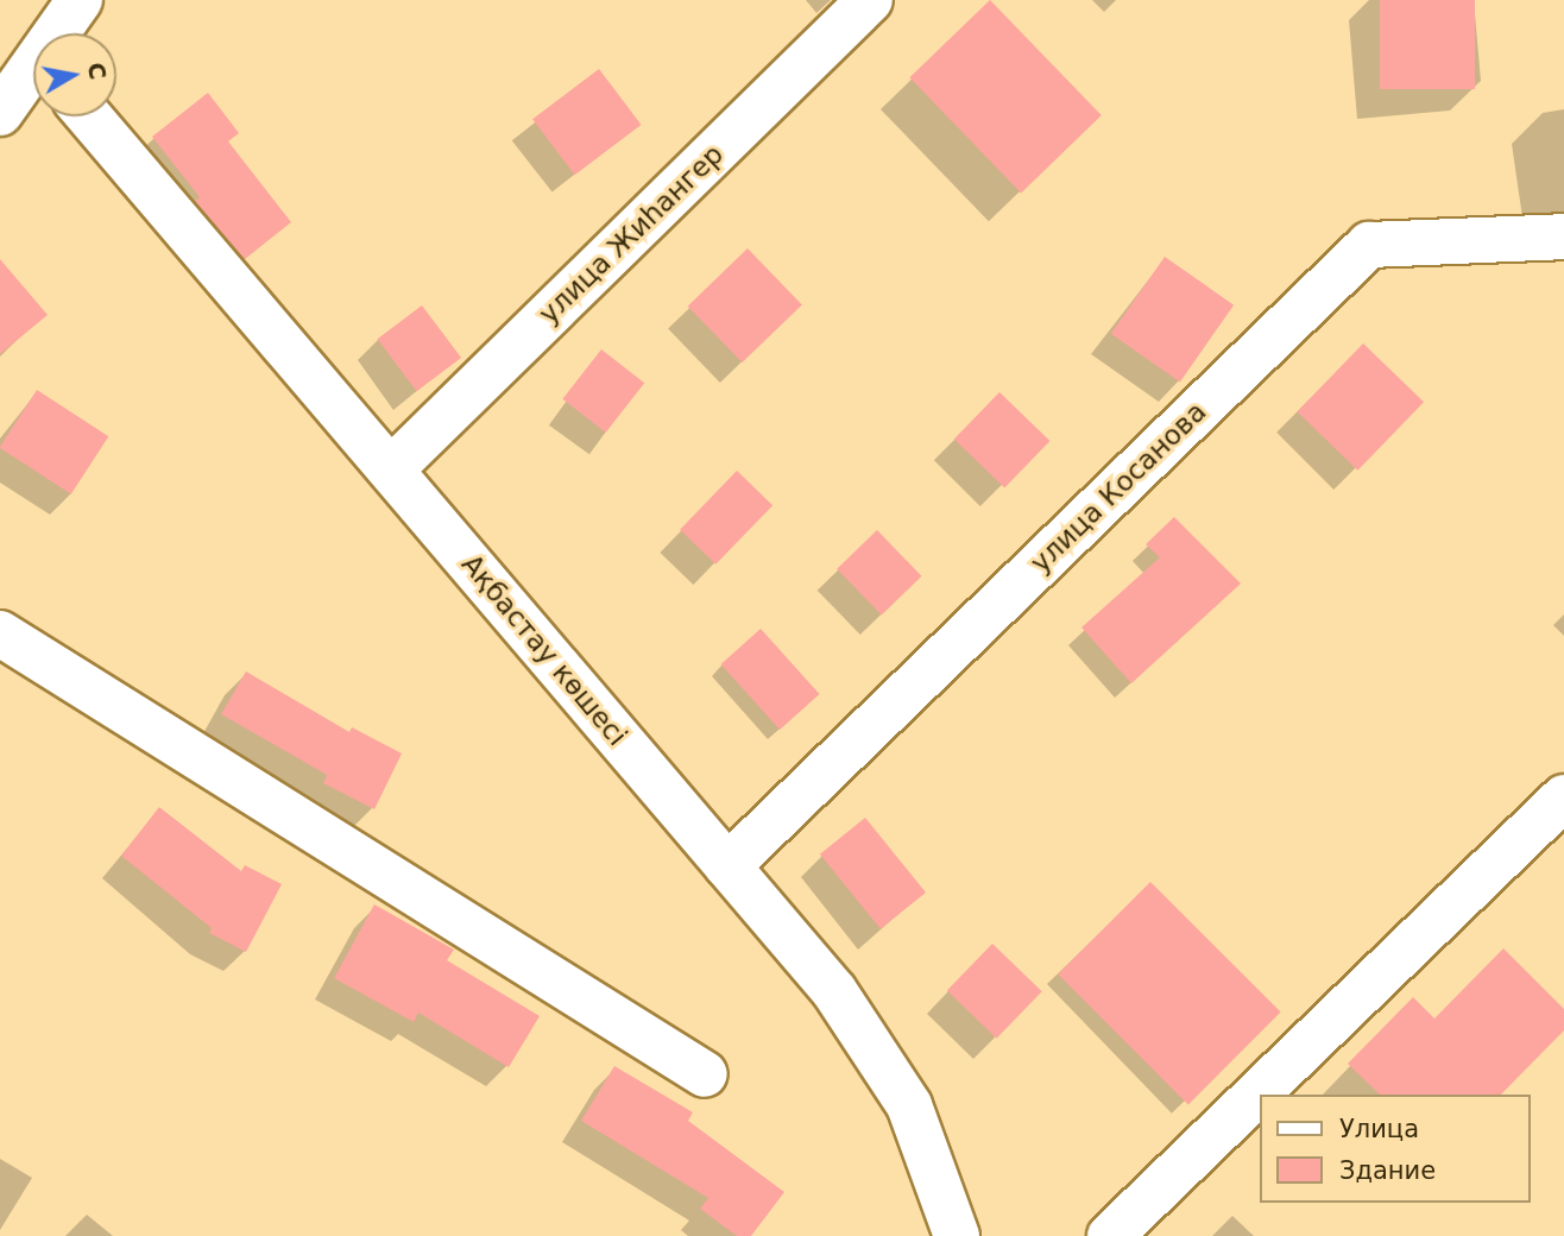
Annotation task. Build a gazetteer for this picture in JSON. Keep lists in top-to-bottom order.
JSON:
{
  "streets": {
    "street": ["улица Жиhангер", "улица Косанова", "Ақбастау көшесі"]
  },
  "crossings": [
    ["улица Жиhангер", "Ақбастау көшесі"],
    ["улица Косанова", "Ақбастау көшесі"]
  ],
  "legend": ["Улица", "Здание"],
  "north": "right"
}
